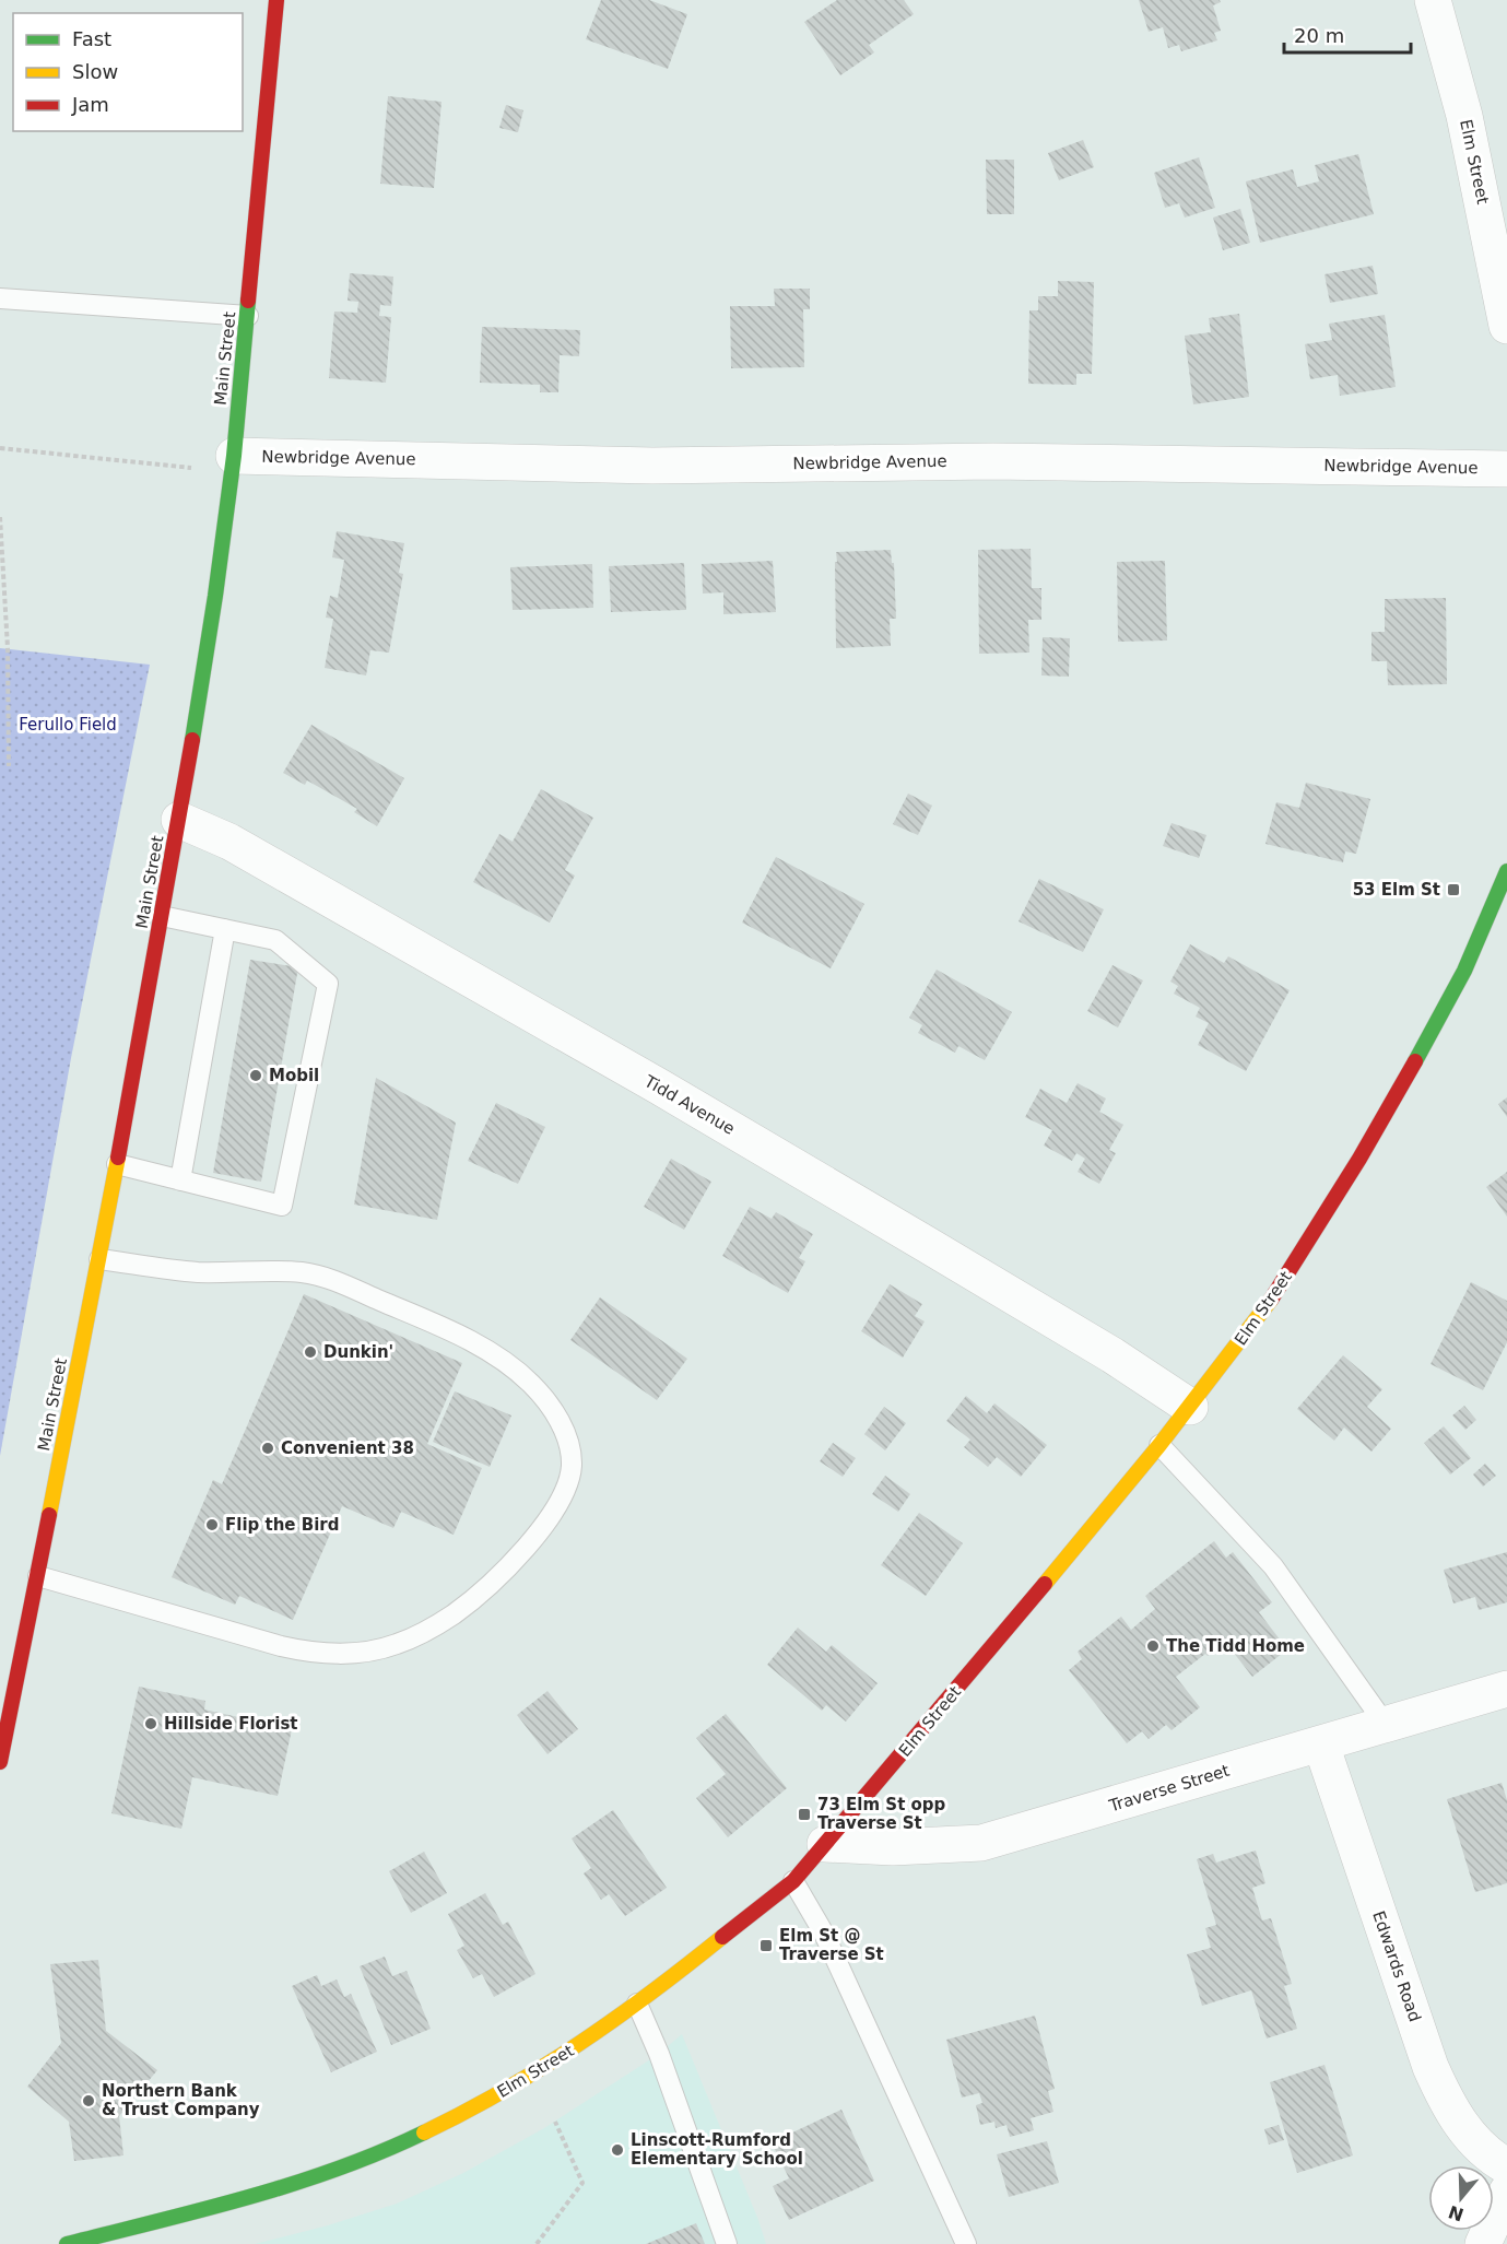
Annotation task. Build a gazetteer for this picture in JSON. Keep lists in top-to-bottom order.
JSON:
{
  "streets": {
    "street": [
      "Elm Street",
      "Main Street",
      "Newbridge Avenue",
      "Tidd Avenue",
      "Traverse Street",
      "Edwards Road"
    ]
  },
  "crossings": [
    ["Elm Street", "Tidd Avenue"],
    ["Elm Street", "Traverse Street"],
    ["Main Street", "Newbridge Avenue"],
    ["Main Street", "Tidd Avenue"],
    ["Traverse Street", "Edwards Road"]
  ],
  "parks": ["Ferullo Field"],
  "places": {
    "transit": ["53 Elm St", "73 Elm St opp Traverse St", "Elm St @ Traverse St"],
    "other": [
      "Mobil",
      "Dunkin'",
      "Convenient 38",
      "Flip the Bird",
      "The Tidd Home",
      "Hillside Florist",
      "Northern Bank & Trust Company",
      "Linscott-Rumford Elementary School"
    ]
  },
  "legend": ["Fast", "Slow", "Jam"],
  "scale_bar": "20 m",
  "north": "bottom"
}
